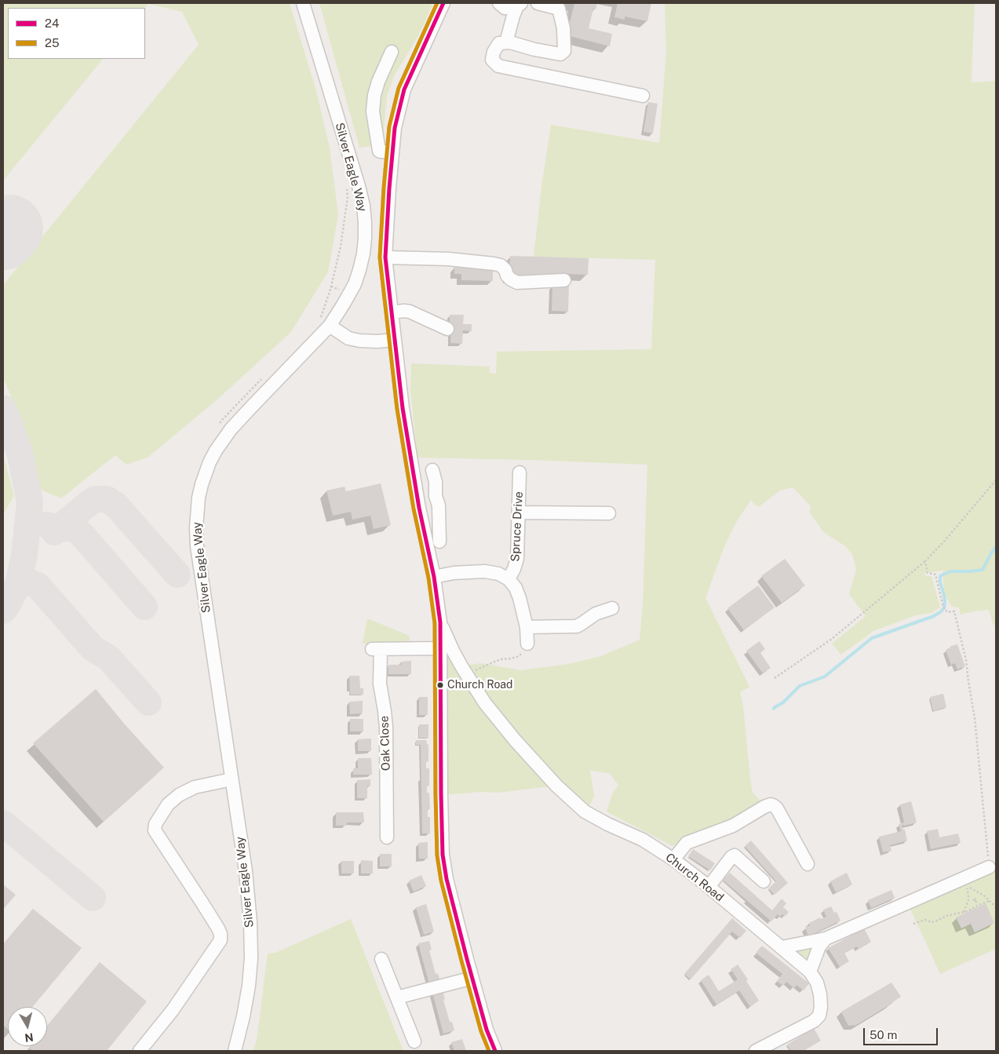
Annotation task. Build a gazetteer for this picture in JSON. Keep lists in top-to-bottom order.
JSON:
{
  "streets": {
    "street": [
      "Silver Eagle Way",
      "Spruce Drive",
      "Oak Close",
      "Church Road"
    ]
  },
  "crossings": [
    ["Spruce Drive", "Church Road"]
  ],
  "places": ["Church Road"],
  "lines": ["transit line 24", "transit line 25"],
  "legend": ["24", "25"],
  "scale_bar": "50 m",
  "north": "bottom"
}
